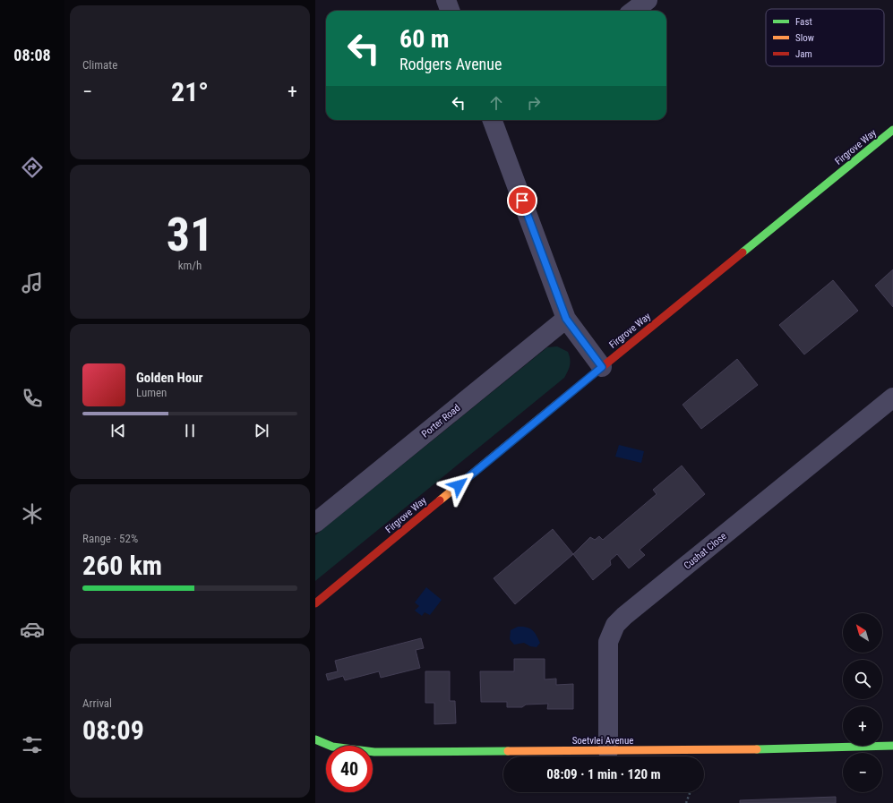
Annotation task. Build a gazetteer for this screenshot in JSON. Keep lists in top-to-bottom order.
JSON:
{
  "streets": {
    "street": [
      "Firgrove Way",
      "Porter Road",
      "Cushat Close",
      "Soetvlei Avenue"
    ]
  },
  "crossings": [
    ["Cushat Close", "Soetvlei Avenue"]
  ],
  "legend": ["Fast", "Slow", "Jam"],
  "north": "top left",
  "page": {
    "tabs": "08:08",
    "tile": [
      "Climate",
      ["31", "km/h"],
      ["Range · 52%", "260 km"],
      ["Arrival", "08:09"]
    ],
    "turn": ["60 m", "Rodgers Avenue"],
    "heat": ["−", "21°", "+"],
    "song": ["Golden Hour", "Lumen"],
    "map_buttons": ["+", "−"],
    "limit": "40",
    "trip": "08:09 · 1 min · 120 m"
  }
}
